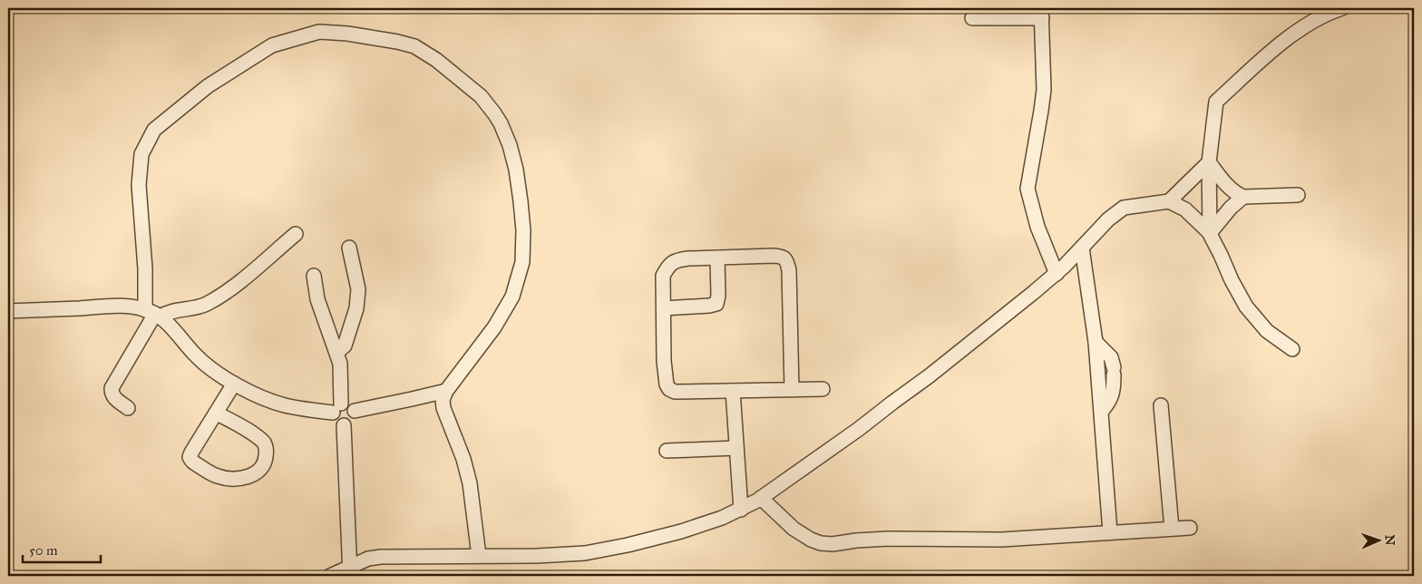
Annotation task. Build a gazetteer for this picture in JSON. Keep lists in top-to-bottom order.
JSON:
{
  "scale_bar": "50 m",
  "north": "right"
}
